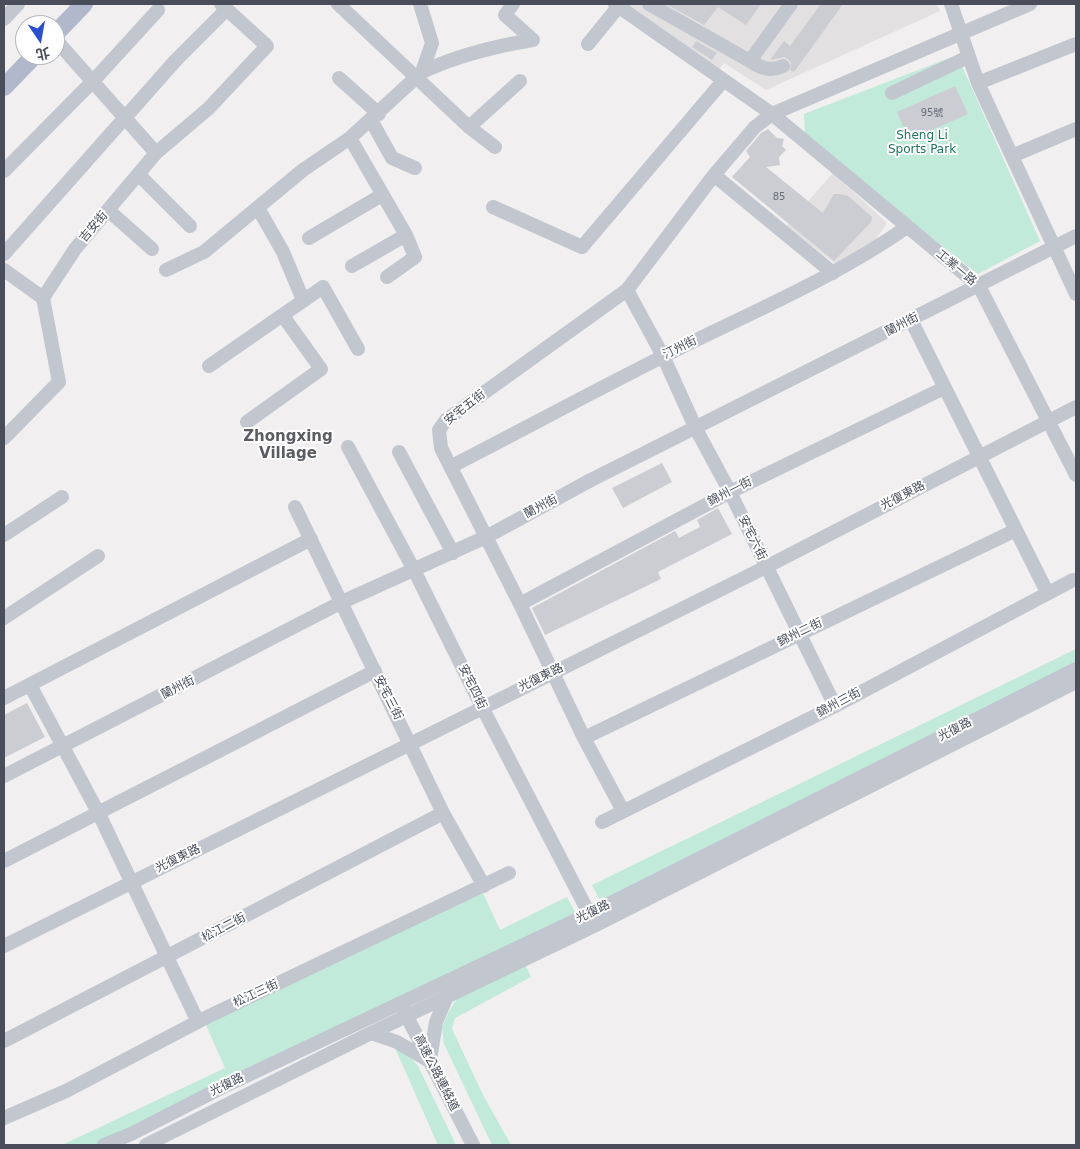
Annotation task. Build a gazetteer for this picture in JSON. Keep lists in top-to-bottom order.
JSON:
{
  "streets": {
    "street": [
      "吉安街",
      "工業一路",
      "蘭州街",
      "汀州街",
      "安宅五街",
      "錦州一街",
      "光復東路",
      "安宅六街",
      "錦州二街",
      "安宅四街",
      "安宅三街",
      "錦州三街",
      "光復路",
      "松江二街",
      "松江三街",
      "高速公路連絡道"
    ]
  },
  "crossings": [
    ["工業一路", "蘭州街"],
    ["工業一路", "汀州街"],
    ["工業一路", "安宅五街"],
    ["工業一路", "光復東路"],
    ["蘭州街", "安宅五街"],
    ["蘭州街", "安宅六街"],
    ["蘭州街", "安宅四街"],
    ["蘭州街", "安宅三街"],
    ["汀州街", "安宅五街"],
    ["汀州街", "安宅六街"],
    ["安宅五街", "錦州一街"],
    ["安宅五街", "光復東路"],
    ["安宅五街", "安宅六街"],
    ["安宅五街", "錦州二街"],
    ["安宅五街", "錦州三街"],
    ["錦州一街", "安宅六街"],
    ["光復東路", "安宅六街"],
    ["光復東路", "安宅四街"],
    ["光復東路", "安宅三街"],
    ["安宅六街", "錦州二街"],
    ["安宅六街", "錦州三街"],
    ["安宅四街", "光復路"],
    ["安宅三街", "松江二街"],
    ["安宅三街", "松江三街"],
    ["光復路", "高速公路連絡道"]
  ],
  "districts": ["Zhongxing Village"],
  "parks": ["Sheng Li Sports Park"],
  "house_numbers": ["95號", "85"],
  "north": "bottom"
}
